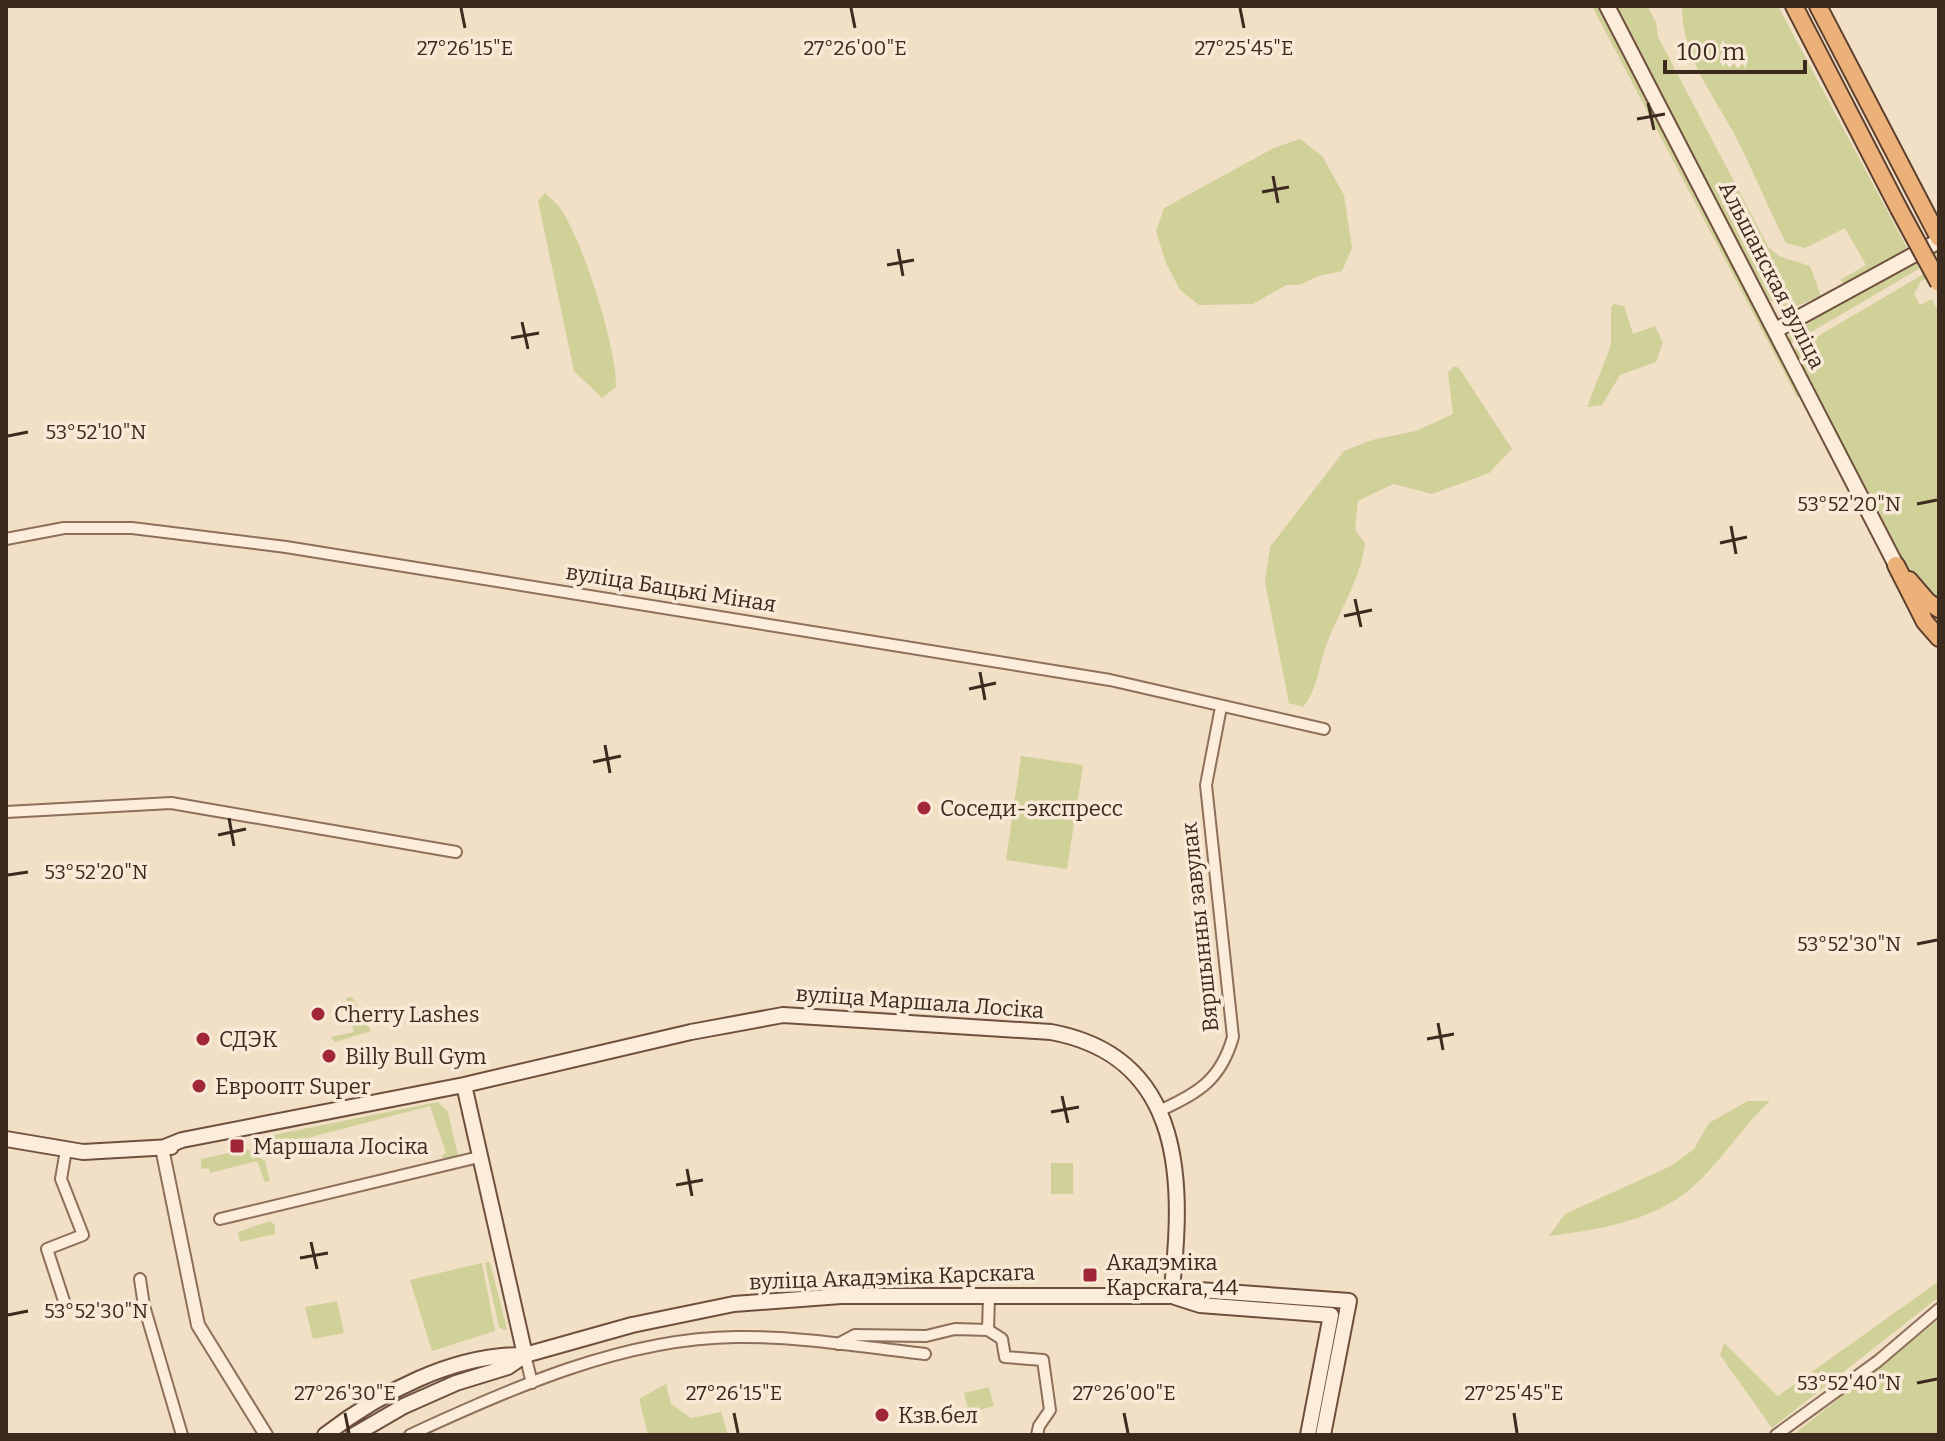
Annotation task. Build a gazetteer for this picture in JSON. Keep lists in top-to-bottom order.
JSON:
{
  "streets": {
    "main road": ["Альшанская вуліца", "вуліца Маршала Лосіка", "вуліца Акадэміка Карскага"],
    "street": ["вуліца Бацькі Міная", "Вяршынны завулак"]
  },
  "crossings": [
    ["вуліца Бацькі Міная", "Вяршынны завулак"],
    ["Вяршынны завулак", "вуліца Маршала Лосіка"],
    ["вуліца Маршала Лосіка", "вуліца Акадэміка Карскага"]
  ],
  "places": {
    "other": [
      "Соседи-экспресс",
      "Cherry Lashes",
      "СДЭК",
      "Billy Bull Gym",
      "Евроопт Super",
      "Кзв.бел"
    ],
    "transit": ["Маршала Лосіка", "Акадэміка Карскага, 44"]
  },
  "scale_bar": "100 m",
  "coordinates": [
    "27°26'15\"E",
    "27°26'00\"E",
    "27°25'45\"E",
    "53°52'10\"N",
    "53°52'20\"N",
    "53°52'30\"N",
    "53°52'40\"N",
    "27°26'30\"E"
  ]
}
